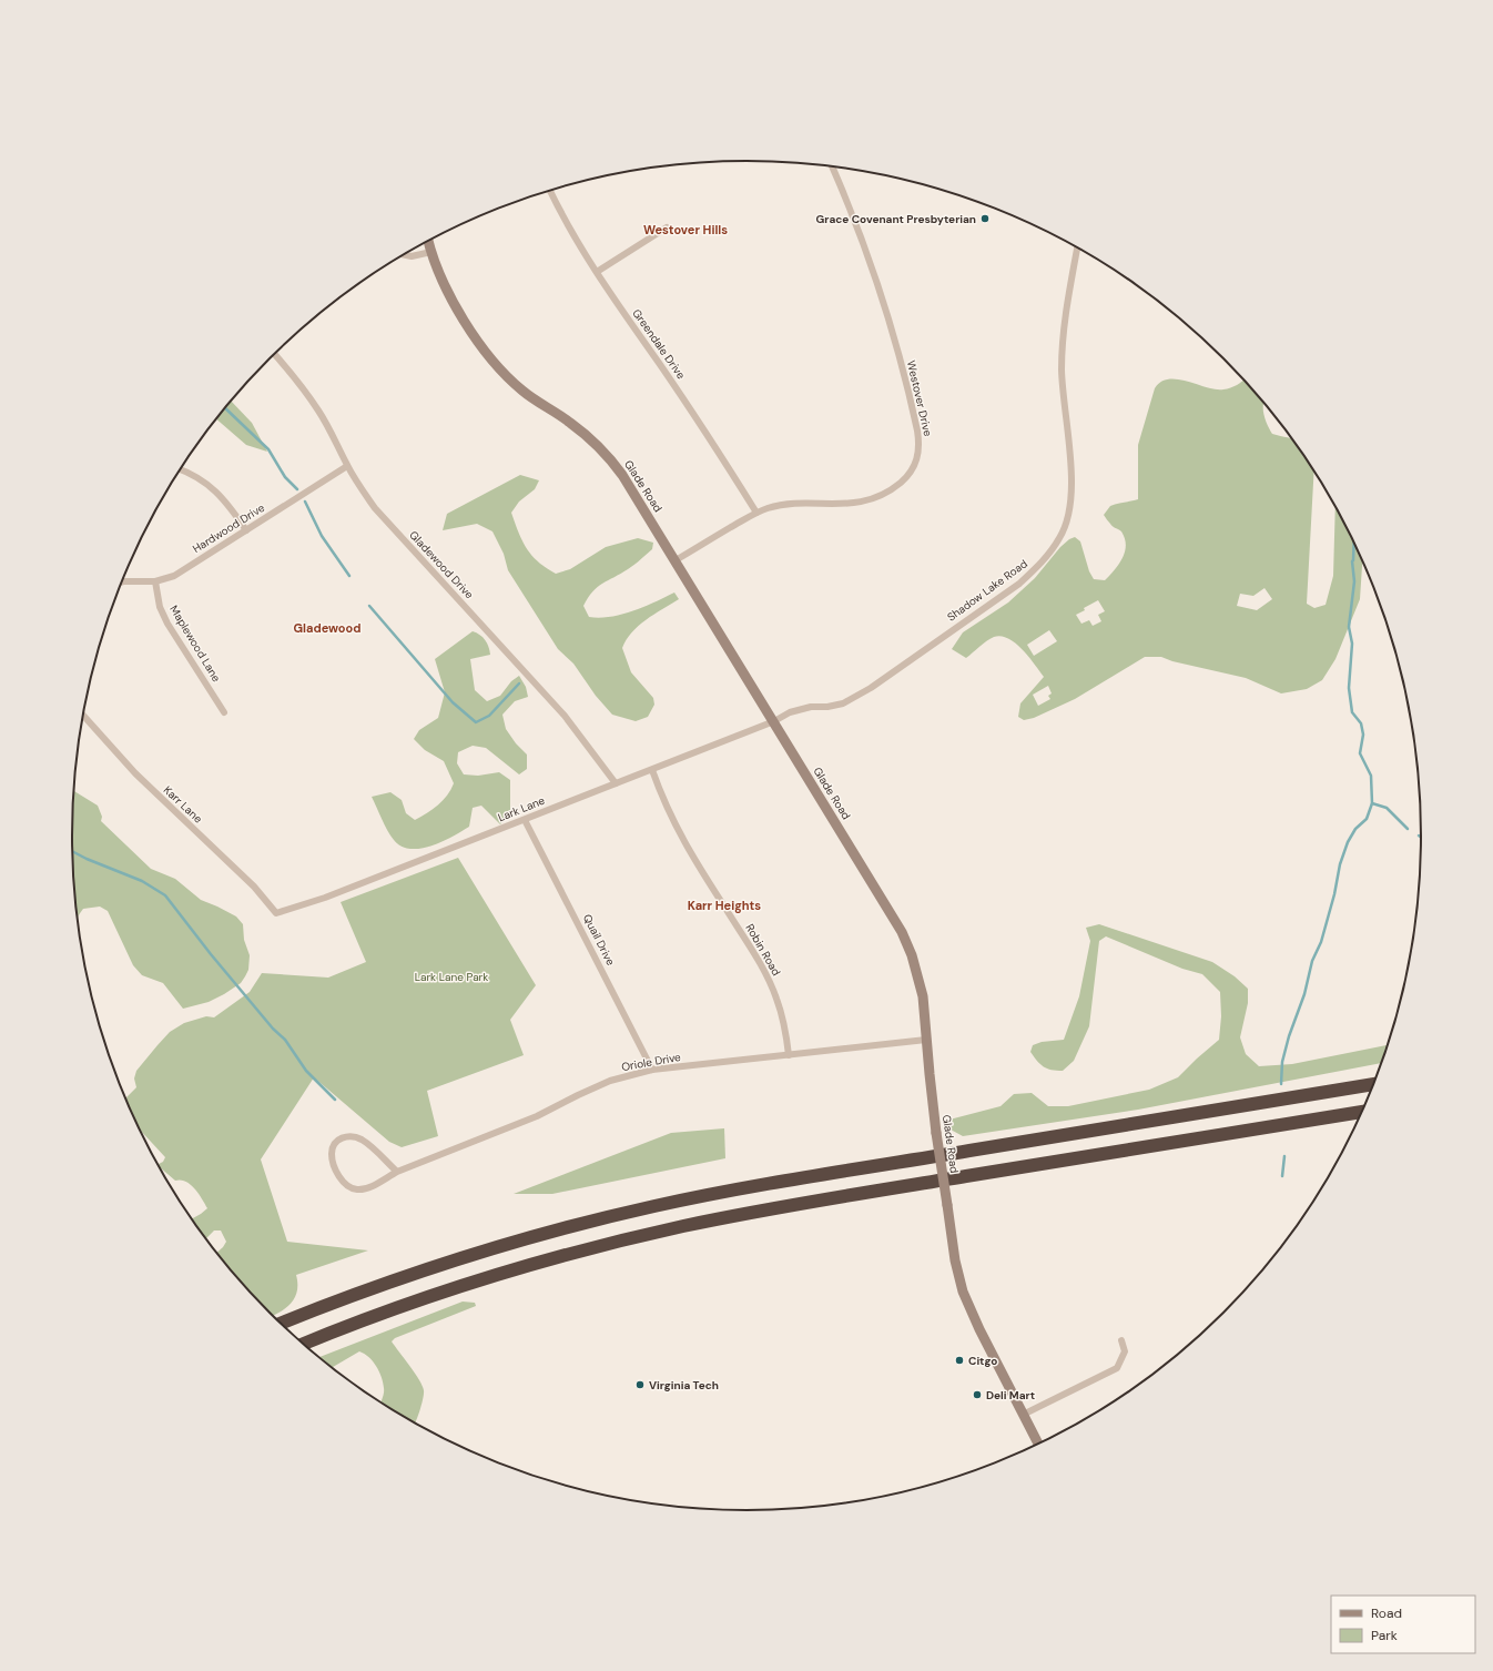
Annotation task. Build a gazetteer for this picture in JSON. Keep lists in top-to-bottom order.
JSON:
{
  "streets": {
    "street": [
      "Greendale Drive",
      "Westover Drive",
      "Glade Road",
      "Hardwood Drive",
      "Gladewood Drive",
      "Shadow Lake Road",
      "Maplewood Lane",
      "Karr Lane",
      "Lark Lane",
      "Quail Drive",
      "Robin Road",
      "Oriole Drive"
    ]
  },
  "crossings": [
    ["Greendale Drive", "Westover Drive"],
    ["Westover Drive", "Glade Road"],
    ["Glade Road", "Shadow Lake Road"],
    ["Glade Road", "Lark Lane"],
    ["Glade Road", "Oriole Drive"],
    ["Hardwood Drive", "Gladewood Drive"],
    ["Hardwood Drive", "Maplewood Lane"],
    ["Gladewood Drive", "Lark Lane"],
    ["Shadow Lake Road", "Lark Lane"],
    ["Karr Lane", "Lark Lane"],
    ["Lark Lane", "Quail Drive"],
    ["Lark Lane", "Robin Road"],
    ["Quail Drive", "Oriole Drive"],
    ["Robin Road", "Oriole Drive"]
  ],
  "districts": ["Westover Hills", "Gladewood", "Karr Heights"],
  "parks": ["Lark Lane Park"],
  "places": [
    "Grace Covenant Presbyterian",
    "Citgo",
    "Virginia Tech",
    "Deli Mart"
  ],
  "legend": ["Road", "Park"]
}
